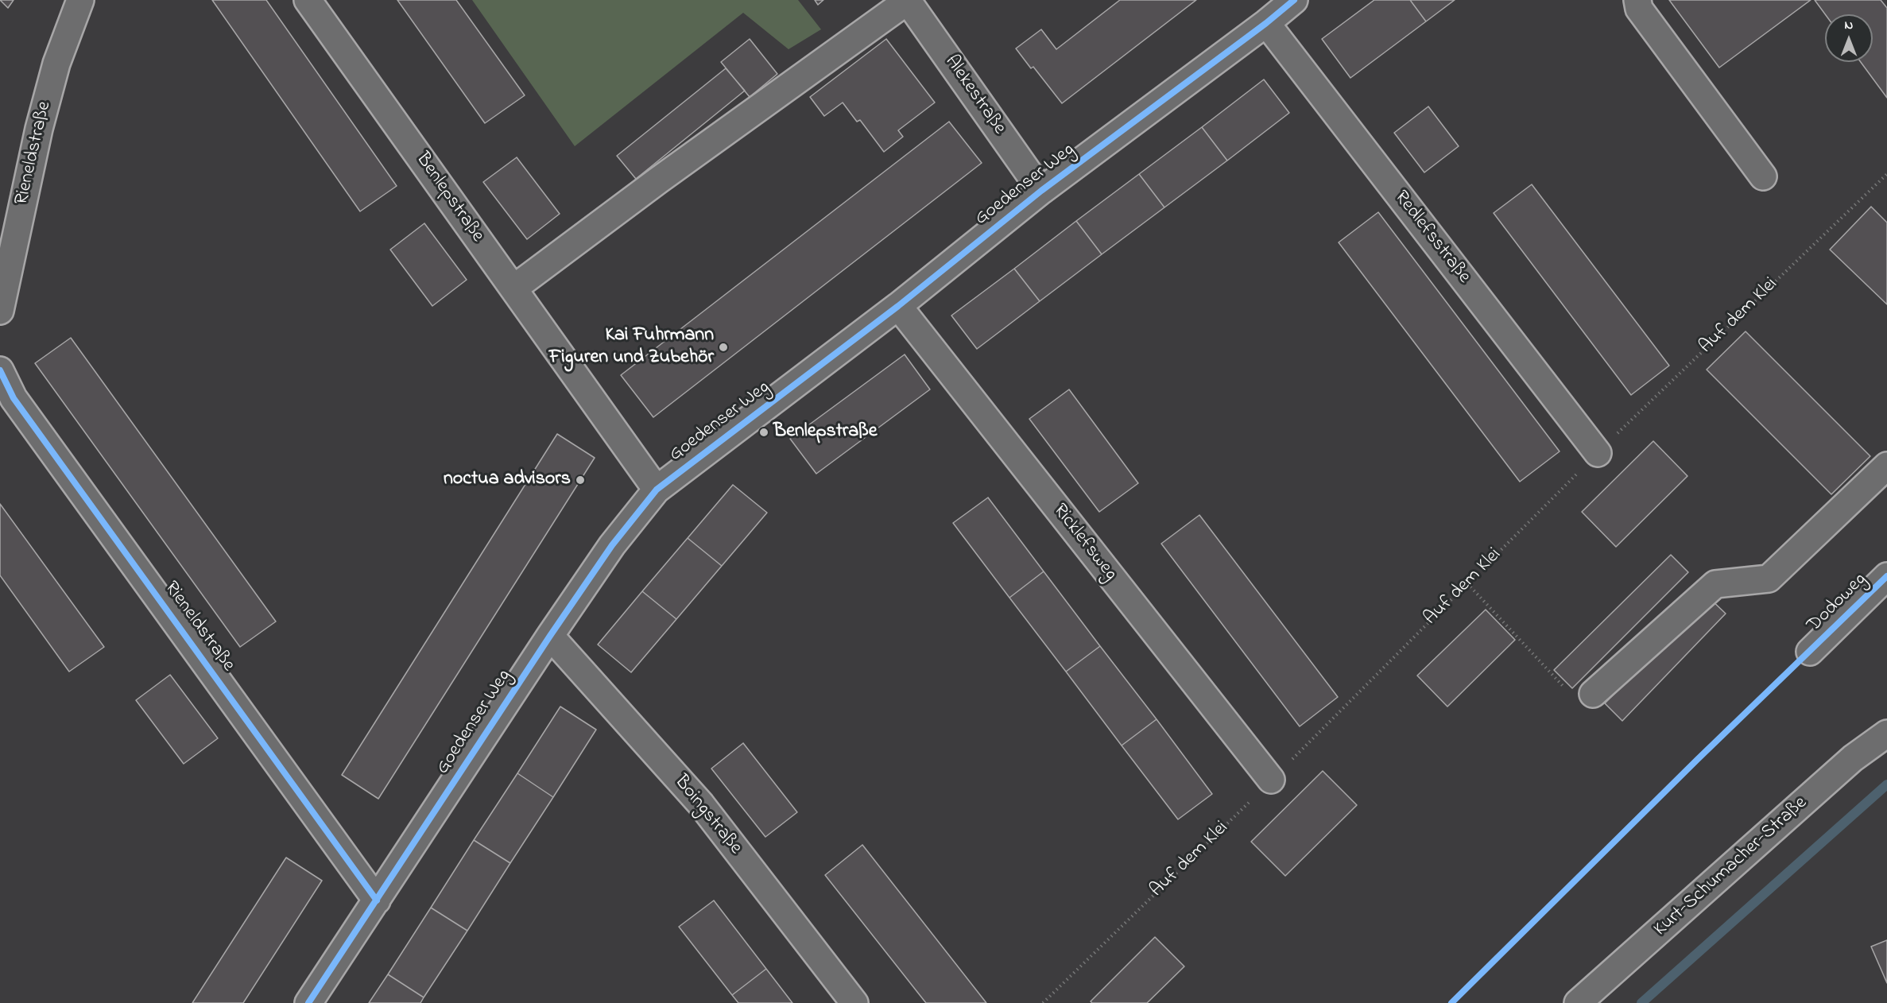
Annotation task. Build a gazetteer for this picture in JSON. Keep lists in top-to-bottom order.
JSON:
{
  "streets": {
    "street": [
      "Alekestraße",
      "Rieneldstraße",
      "Goedenser Weg",
      "Benlepstraße",
      "Redlefsstraße",
      "Ricklefsweg",
      "Dodoweg",
      "Boingstraße",
      "Kurt-Schumacher-Straße"
    ],
    "path": ["Auf dem Klei"]
  },
  "crossings": [
    ["Alekestraße", "Goedenser Weg"],
    ["Rieneldstraße", "Goedenser Weg"],
    ["Goedenser Weg", "Benlepstraße"],
    ["Goedenser Weg", "Redlefsstraße"],
    ["Goedenser Weg", "Ricklefsweg"],
    ["Goedenser Weg", "Boingstraße"],
    ["Redlefsstraße", "Auf dem Klei"],
    ["Auf dem Klei", "Ricklefsweg"]
  ],
  "places": ["Kai Fuhrmann Figuren und Zubehör", "Benlepstraße", "noctua advisors"],
  "north": "top"
}
